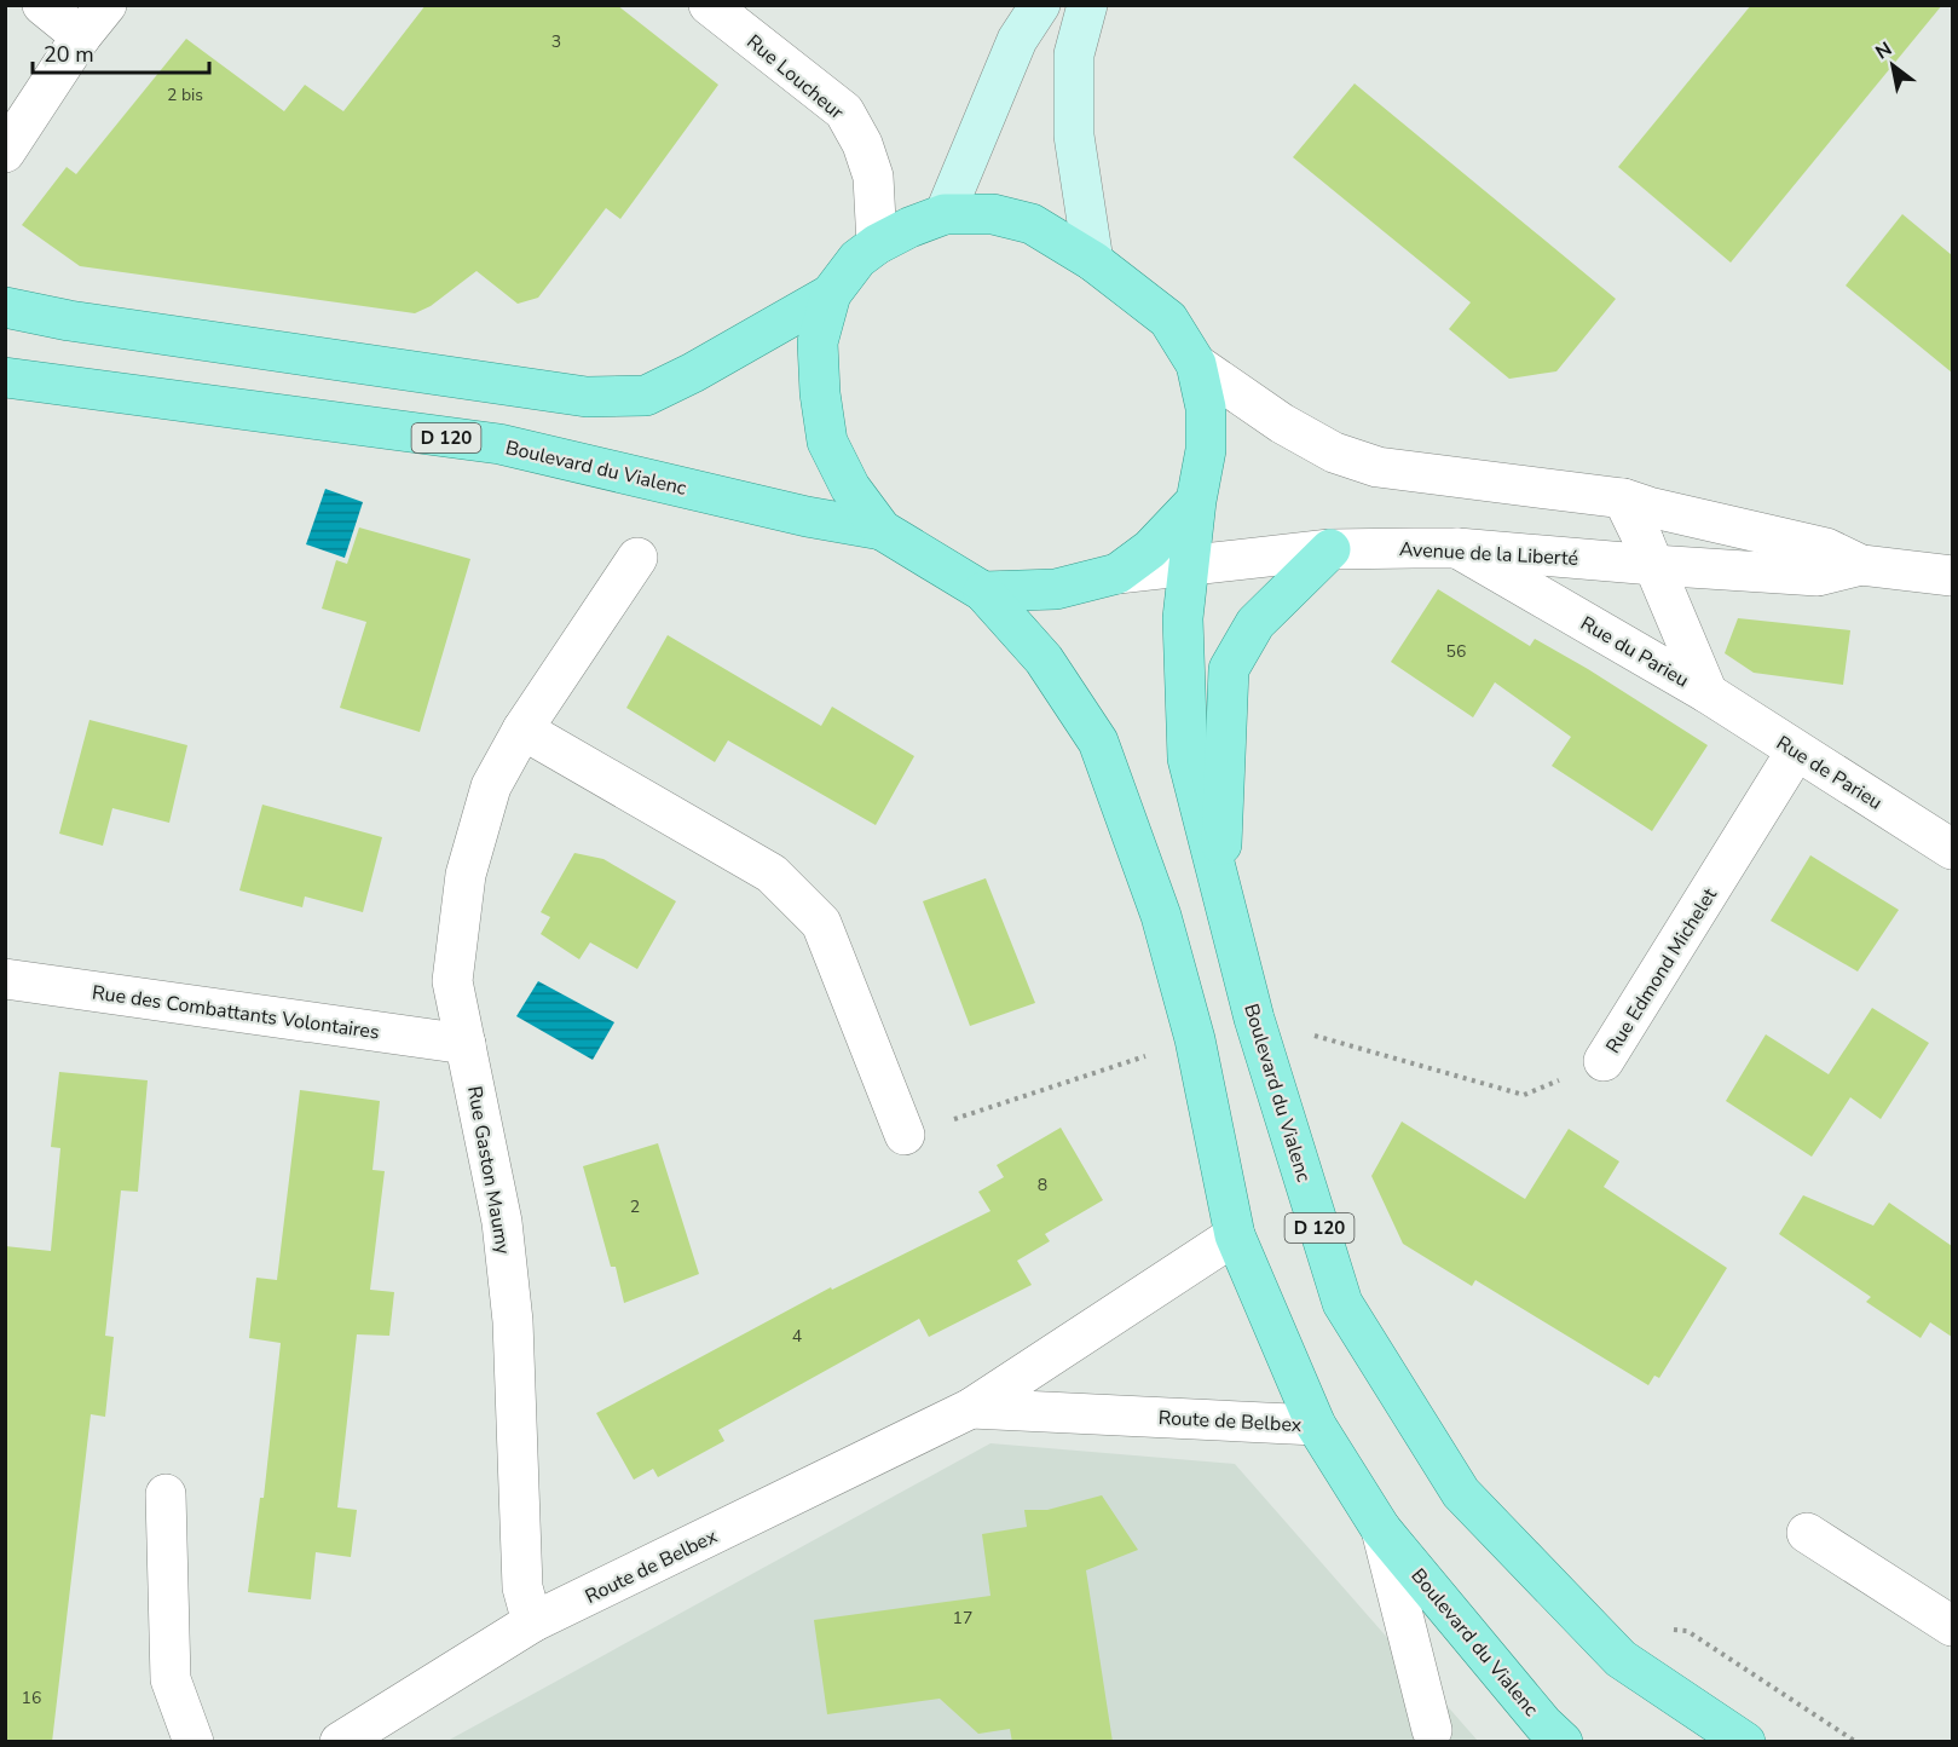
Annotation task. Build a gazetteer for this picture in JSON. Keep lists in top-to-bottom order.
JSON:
{
  "streets": {
    "main road": ["D 120", "Boulevard du Vialenc"],
    "street": [
      "Rue Loucheur",
      "Avenue de la Liberté",
      "Rue du Parieu",
      "Rue de Parieu",
      "Rue Edmond Michelet",
      "Rue des Combattants Volontaires",
      "Rue Gaston Maumy",
      "Route de Belbex"
    ]
  },
  "crossings": [
    ["Boulevard du Vialenc", "Avenue de la Liberté"],
    ["Boulevard du Vialenc", "Rue Edmond Michelet"],
    ["Boulevard du Vialenc", "Route de Belbex"],
    ["Avenue de la Liberté", "Rue du Parieu"],
    ["Rue du Parieu", "Rue de Parieu"],
    ["Rue de Parieu", "Rue Edmond Michelet"],
    ["Rue des Combattants Volontaires", "Rue Gaston Maumy"],
    ["Rue Gaston Maumy", "Route de Belbex"]
  ],
  "house_numbers": [
    "3",
    "2 bis",
    "56",
    "8",
    "2",
    "4",
    "17",
    "16"
  ],
  "scale_bar": "20 m",
  "north": "top left"
}
